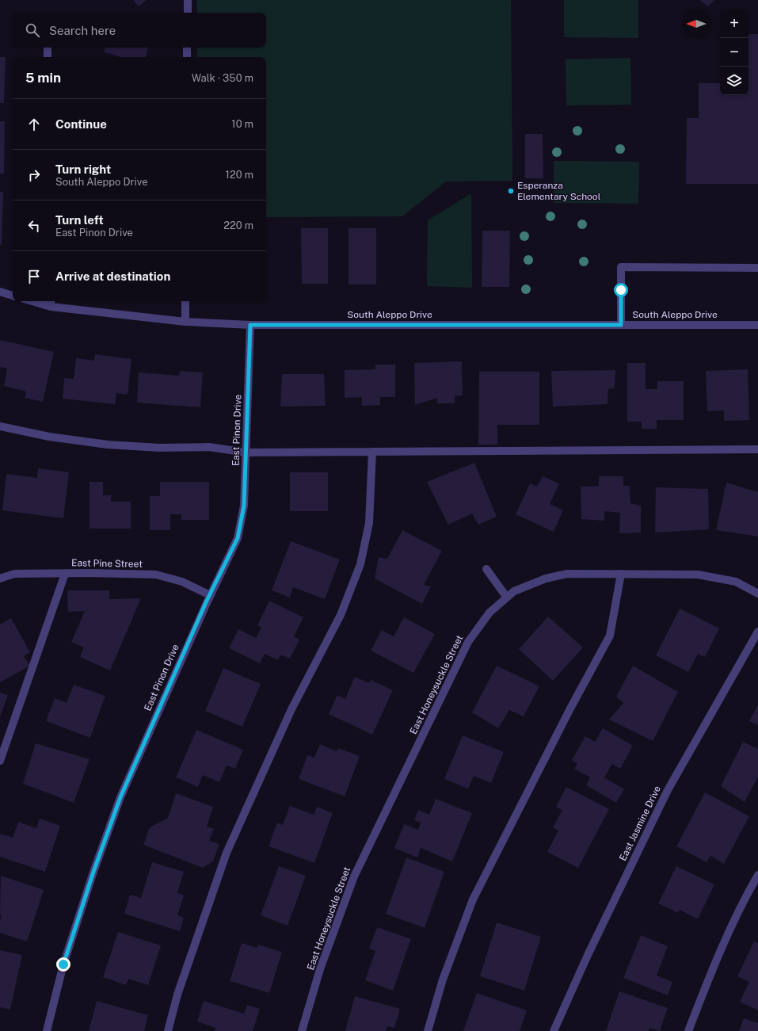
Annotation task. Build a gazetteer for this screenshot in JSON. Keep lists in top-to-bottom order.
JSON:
{
  "streets": {
    "street": [
      "South Aleppo Drive",
      "East Pinon Drive",
      "East Pine Street",
      "East Honeysuckle Street",
      "East Jasmine Drive"
    ]
  },
  "crossings": [
    ["South Aleppo Drive", "East Pinon Drive"],
    ["East Pinon Drive", "East Pine Street"]
  ],
  "places": ["Esperanza Elementary School"],
  "north": "left",
  "page": {
    "map_buttons": ["+", "−"],
    "search": "Search here",
    "heading": ["5 min", "Walk · 350 m"],
    "list": [
      ["Continue", "10 m"],
      ["Turn right", "South Aleppo Drive", "120 m"],
      ["Turn left", "East Pinon Drive", "220 m"],
      "Arrive at destination"
    ]
  }
}
